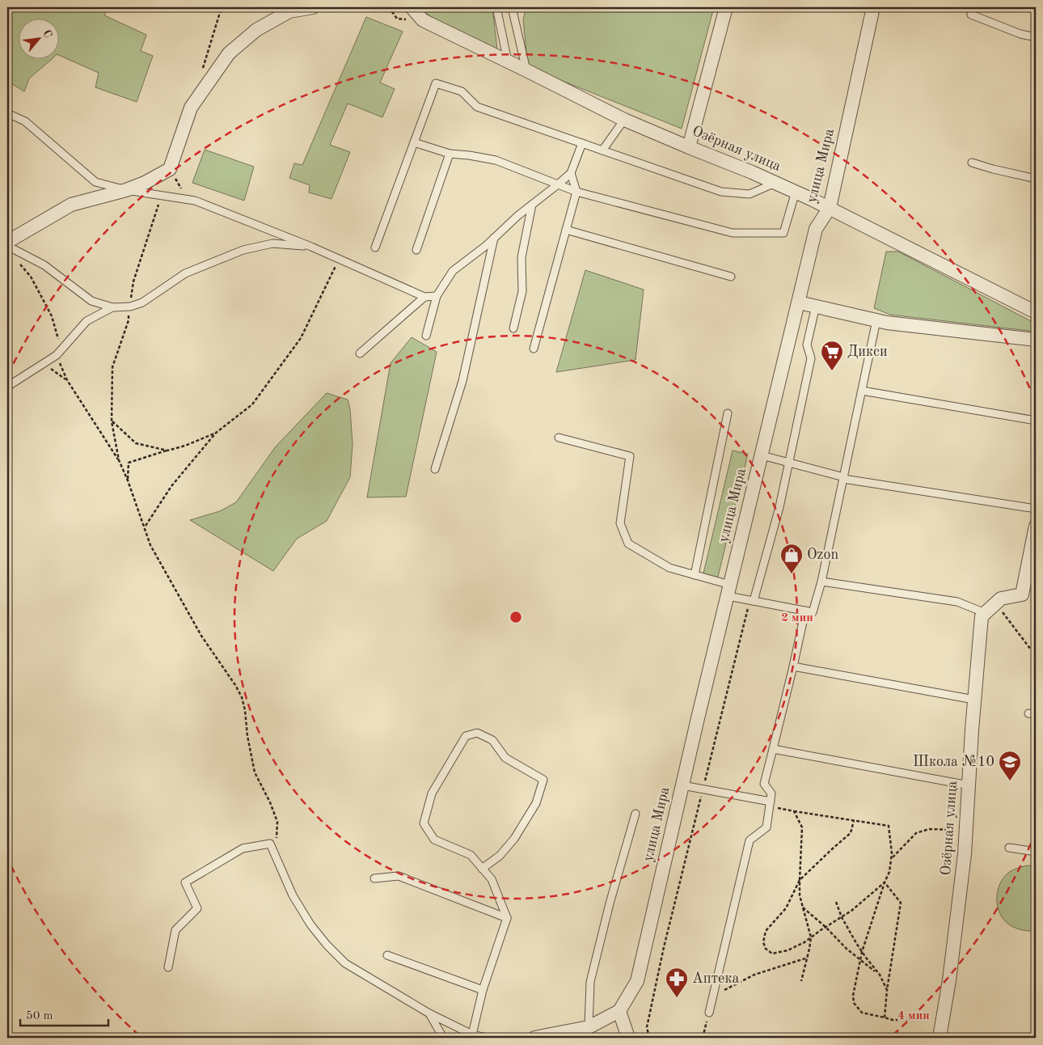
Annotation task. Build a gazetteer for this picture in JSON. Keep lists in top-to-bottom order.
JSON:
{
  "streets": {
    "street": ["Озёрная улица", "улица Мира"]
  },
  "crossings": [
    ["Озёрная улица", "улица Мира"]
  ],
  "places": {
    "supermarket": ["Дикси"],
    "shop": ["Ozon"],
    "school or university": ["Школа №10"],
    "pharmacy": ["Аптека"]
  },
  "scale_bar": "50 m",
  "north": "top right",
  "rings": ["2 мин", "4 мин"]
}
